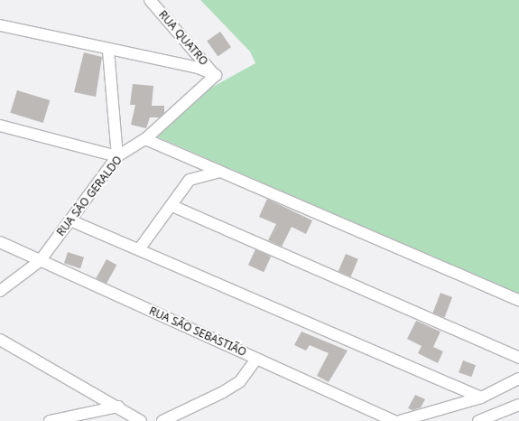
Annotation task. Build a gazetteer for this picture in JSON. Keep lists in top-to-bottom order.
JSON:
{
  "streets": {
    "street": ["RUA QUATRO", "RUA SÃO GERALDO", "RUA SÃO SEBASTIÃO"]
  },
  "crossings": [
    ["RUA QUATRO", "RUA SÃO GERALDO"],
    ["RUA SÃO GERALDO", "RUA SÃO SEBASTIÃO"]
  ]
}
